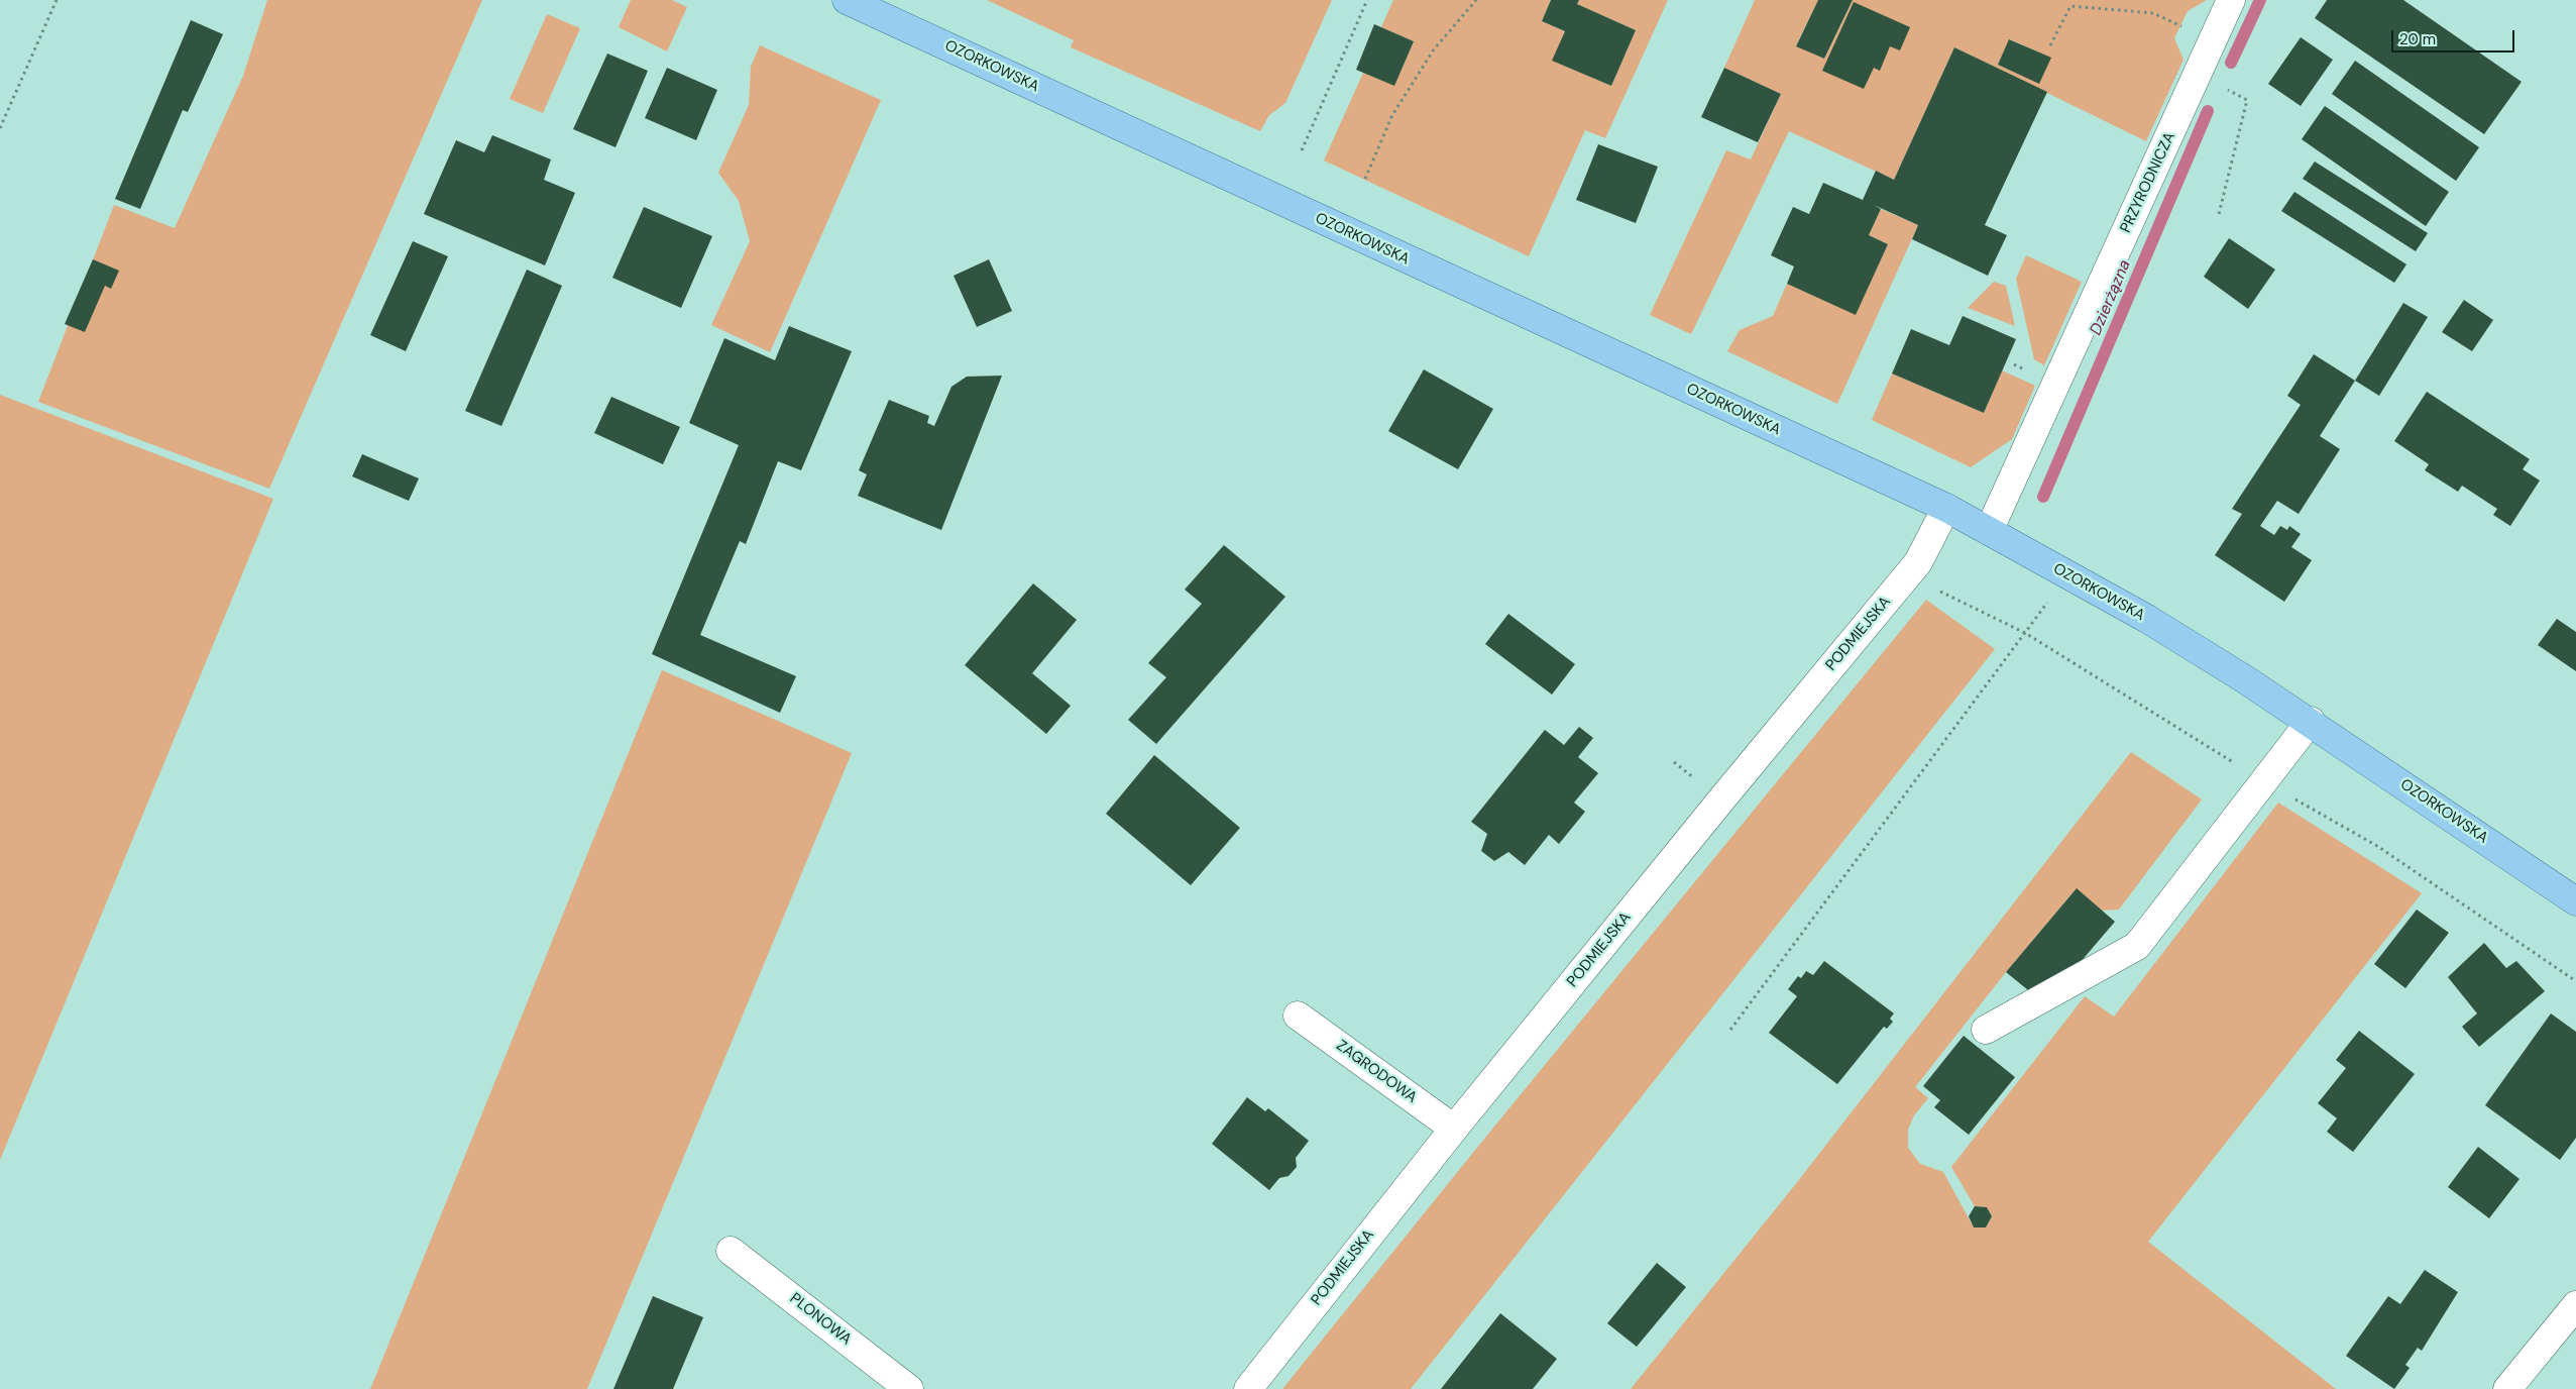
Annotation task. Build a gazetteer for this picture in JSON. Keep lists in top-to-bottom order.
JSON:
{
  "streets": {
    "main road": ["OZORKOWSKA"],
    "street": [
      "PRZYRODNICZA",
      "PODMIEJSKA",
      "ZAGRODOWA",
      "PLONOWA"
    ]
  },
  "crossings": [
    ["OZORKOWSKA", "PRZYRODNICZA"],
    ["OZORKOWSKA", "PODMIEJSKA"],
    ["PODMIEJSKA", "ZAGRODOWA"]
  ],
  "water": ["Dzierżązna"],
  "scale_bar": "20 m"
}
